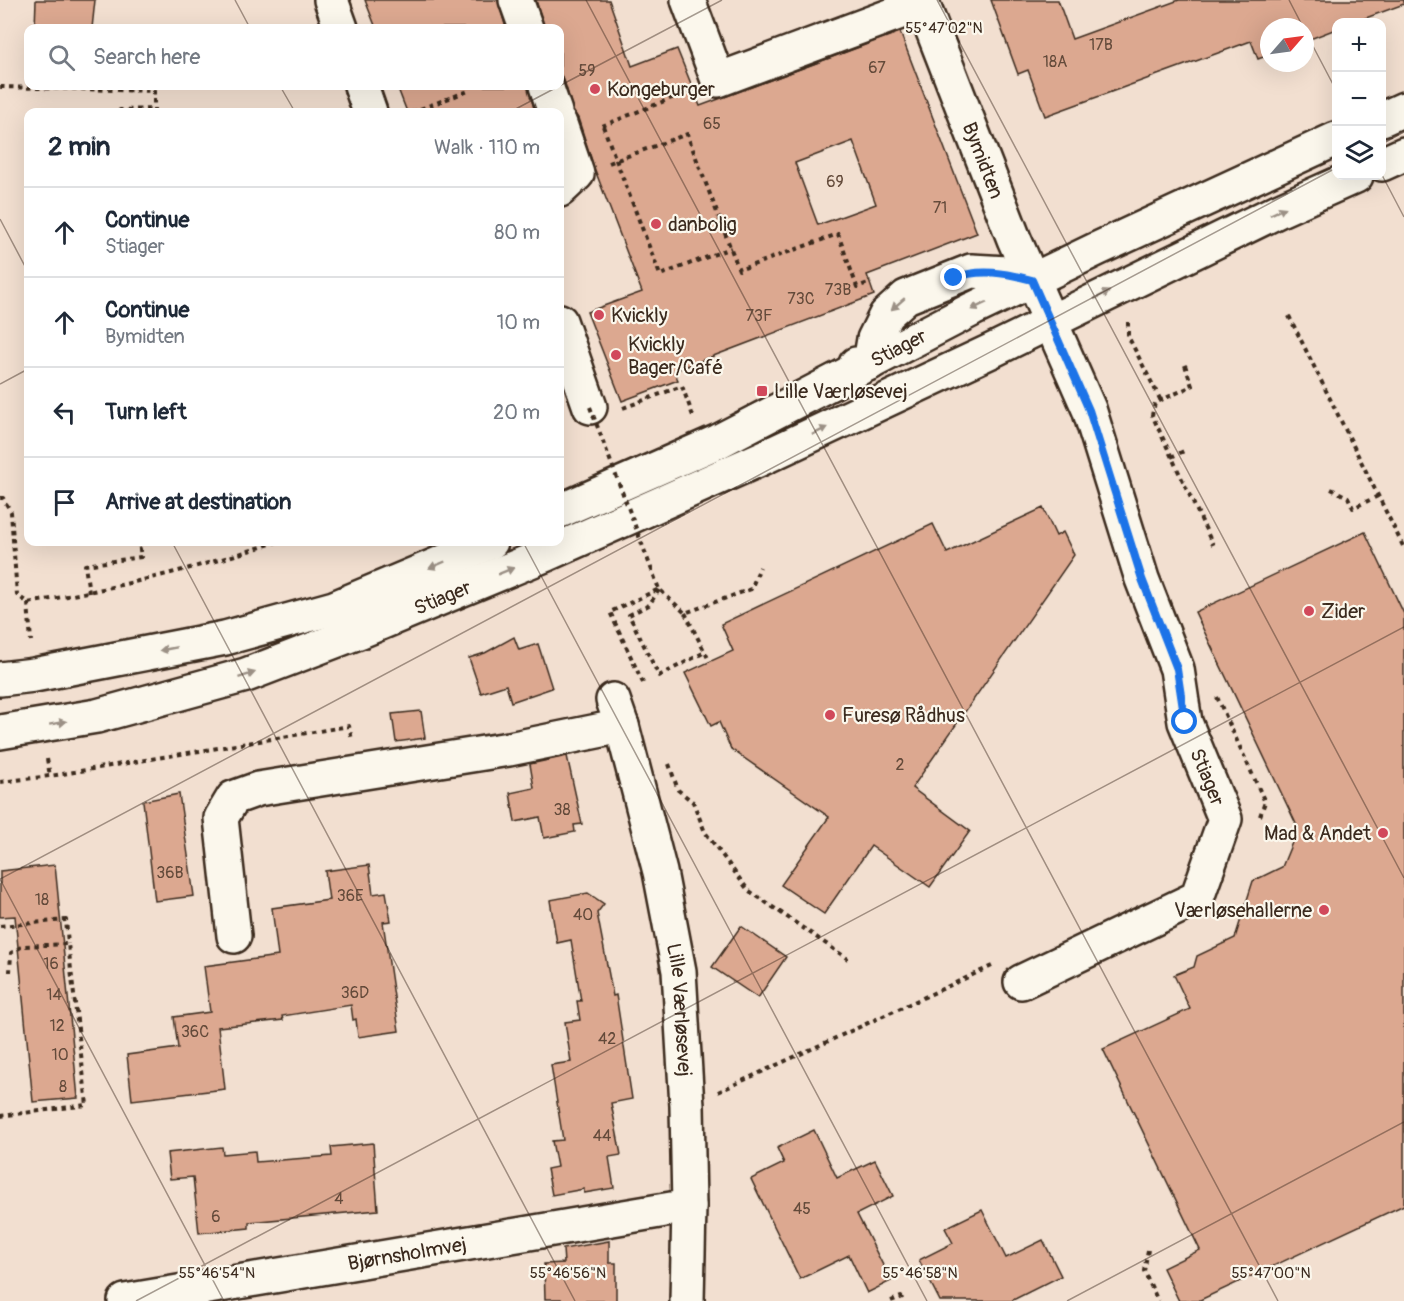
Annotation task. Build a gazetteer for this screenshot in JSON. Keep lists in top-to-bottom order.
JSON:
{
  "streets": {
    "street": [
      "Bymidten",
      "Stiager",
      "Lille Værløsevej",
      "Bjørnsholmvej"
    ]
  },
  "crossings": [
    ["Bymidten", "Stiager"],
    ["Lille Værløsevej", "Bjørnsholmvej"]
  ],
  "places": {
    "other": [
      "Kongeburger",
      "danbolig",
      "Kvickly",
      "Kvickly Bager/Café",
      "Zider",
      "Furesø Rådhus",
      "Mad & Andet",
      "Værløsehallerne"
    ],
    "transit": ["Lille Værløsevej"]
  },
  "house_numbers": [
    "17B",
    "18A",
    "67",
    "59",
    "65",
    "69",
    "71",
    "73B",
    "73C",
    "73F",
    "2",
    "38",
    "36B",
    "36E",
    "18",
    "40",
    "16",
    "36D",
    "14",
    "12",
    "36C",
    "42",
    "10",
    "8",
    "44",
    "4",
    "45",
    "6"
  ],
  "north": "top right",
  "page": {
    "map_buttons": ["+", "−"],
    "search": "Search here",
    "heading": ["2 min", "Walk · 110 m"],
    "list": [
      ["Continue", "Stiager", "80 m"],
      ["Continue", "Bymidten", "10 m"],
      ["Turn left", "20 m"],
      "Arrive at destination"
    ]
  },
  "coordinates": [
    "55°47'02\"N",
    "55°46'54\"N",
    "55°46'56\"N",
    "55°46'58\"N",
    "55°47'00\"N"
  ]
}
